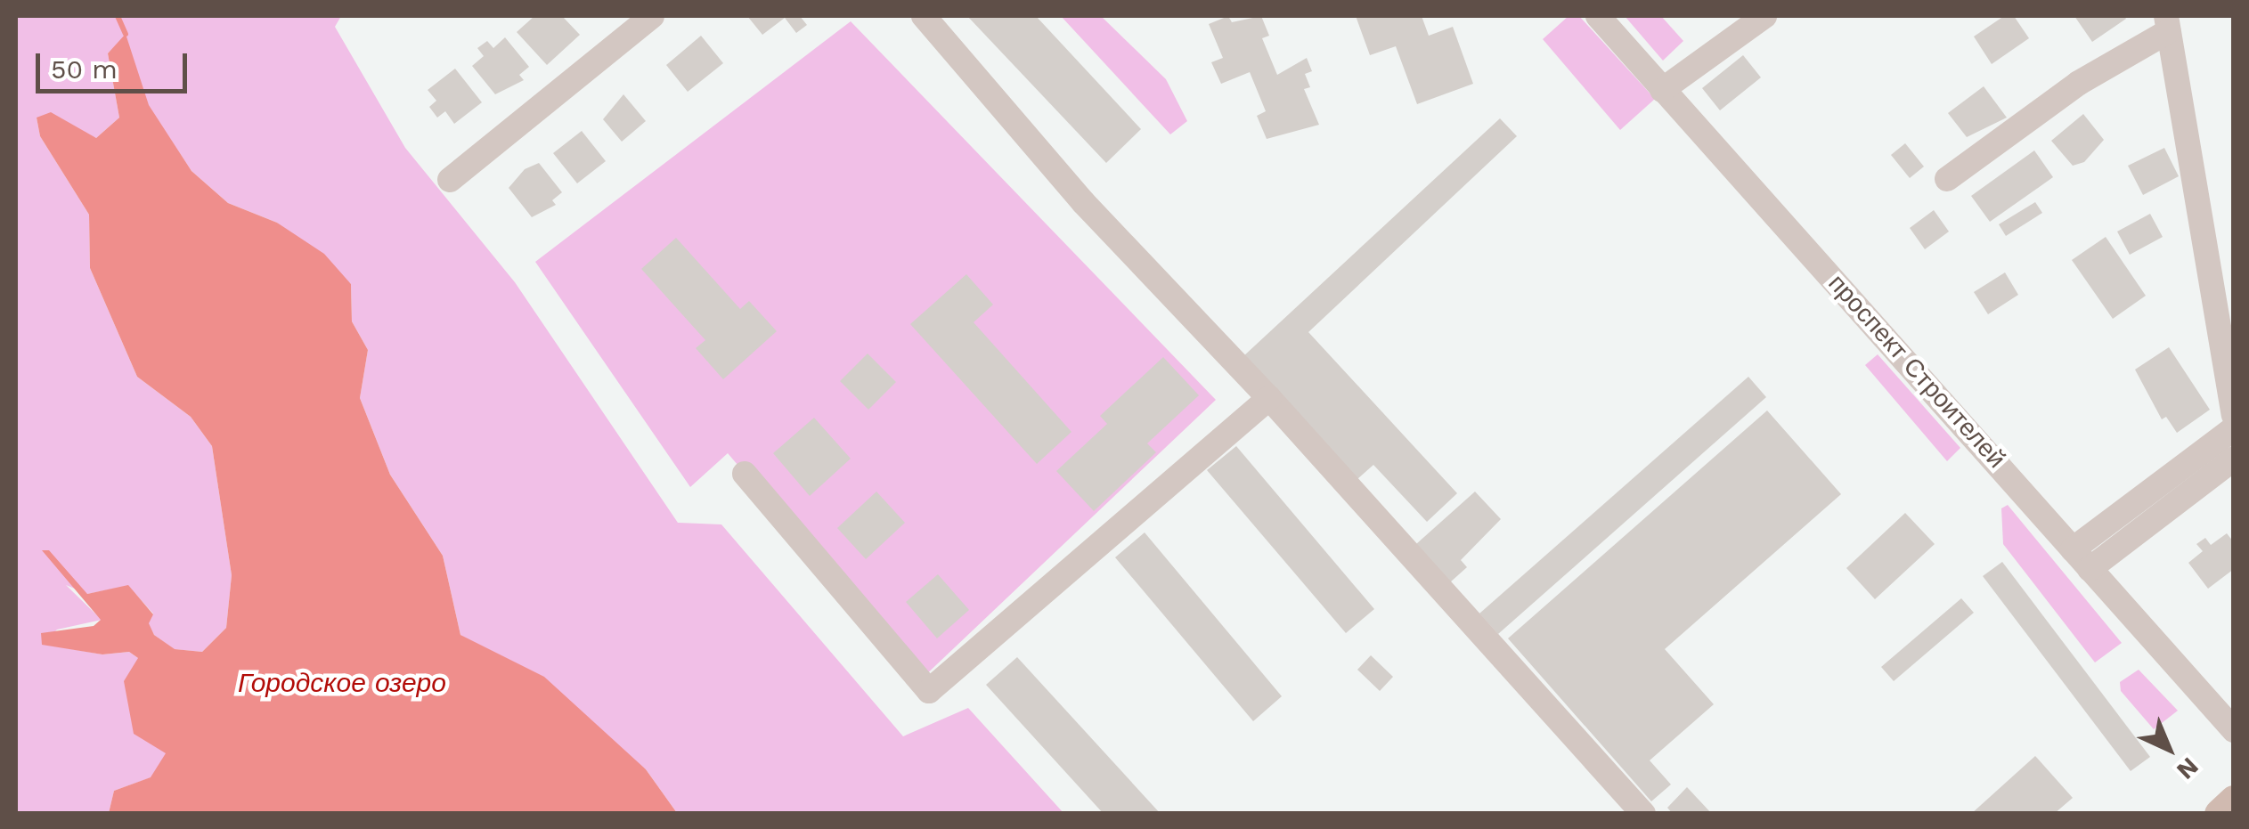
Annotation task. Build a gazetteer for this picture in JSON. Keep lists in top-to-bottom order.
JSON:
{
  "streets": {
    "street": ["проспект Строителей"]
  },
  "water": ["Городское озеро"],
  "scale_bar": "50 m",
  "north": "bottom right"
}
